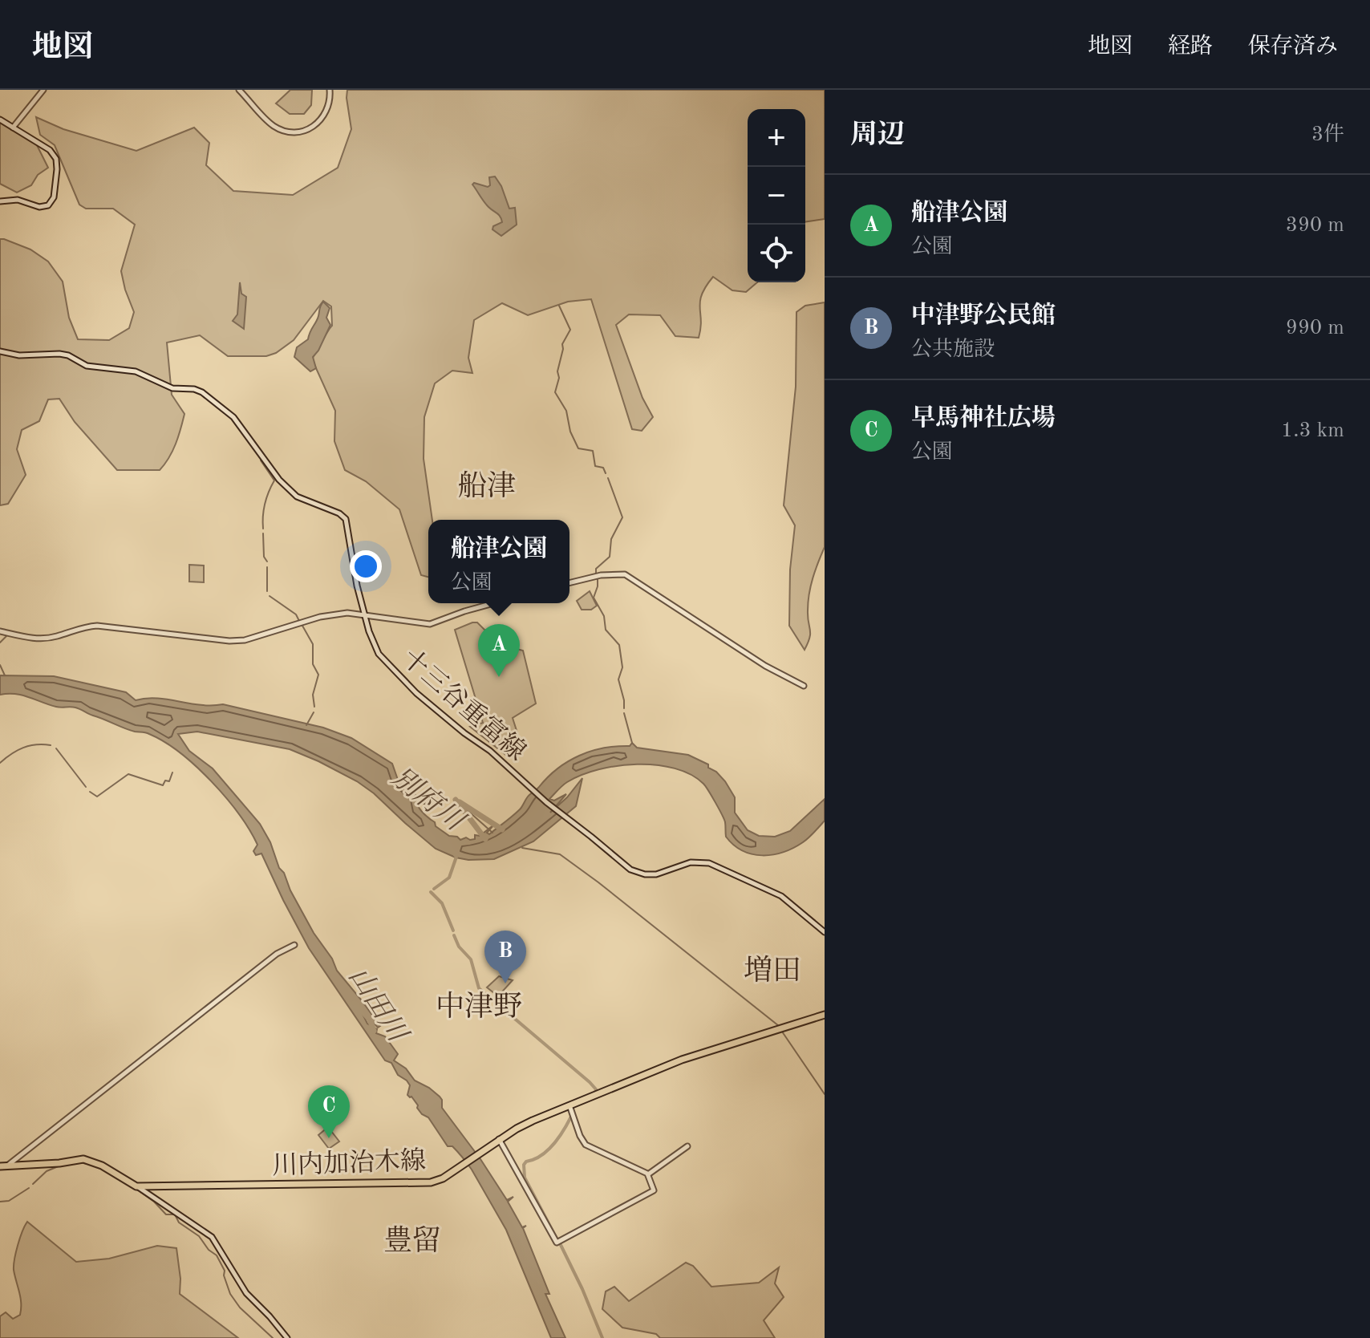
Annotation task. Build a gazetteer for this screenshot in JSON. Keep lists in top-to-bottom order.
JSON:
{
  "streets": {
    "main road": ["川内加治木線"],
    "street": ["十三谷重富線"]
  },
  "districts": [
    "船津",
    "増田",
    "中津野",
    "豊留"
  ],
  "water": ["別府川", "山田川"],
  "page": {
    "header": "地図",
    "nav": ["地図", "経路", "保存済み"],
    "heading": ["周辺", "3件"],
    "map_buttons": ["+", "−"],
    "list": [
      {
        "mark": "A",
        "name": "船津公園",
        "note": "公園",
        "value": "390 m"
      },
      {
        "mark": "B",
        "name": "中津野公民館",
        "note": "公共施設",
        "value": "990 m"
      },
      {
        "mark": "C",
        "name": "早馬神社広場",
        "note": "公園",
        "value": "1.3 km"
      }
    ],
    "popup": ["船津公園", "公園"],
    "pins": ["A", "B", "C"]
  }
}
